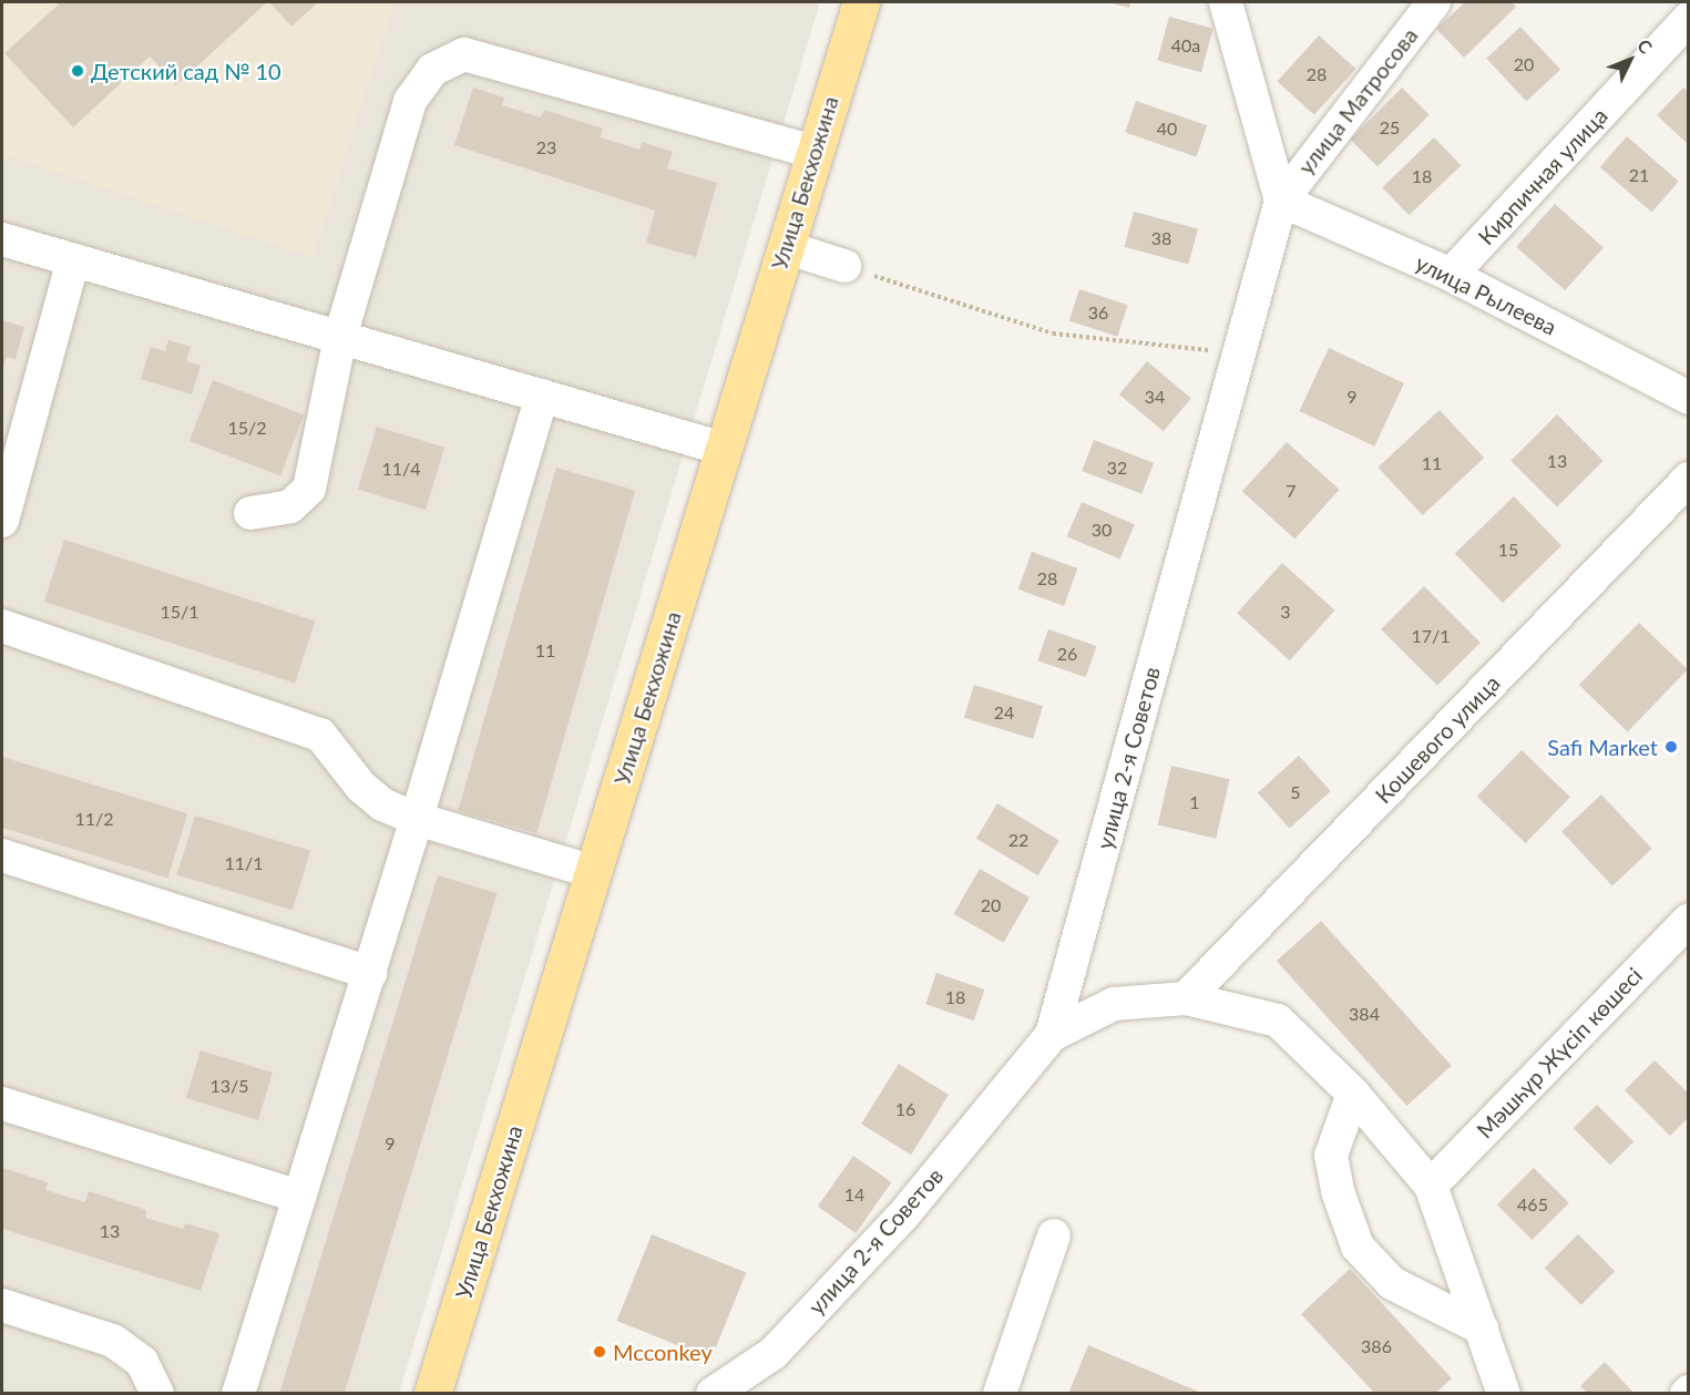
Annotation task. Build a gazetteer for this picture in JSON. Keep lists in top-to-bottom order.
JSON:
{
  "streets": {
    "main road": ["Улица Бекхожина"],
    "street": [
      "улица Матросова",
      "Кирпичная улица",
      "улица Рылеева",
      "Кошевого улица",
      "улица 2-я Советов",
      "Мәшһүр Жүсіп көшесі"
    ]
  },
  "crossings": [
    ["улица Матросова", "улица Рылеева"],
    ["улица Матросова", "улица 2-я Советов"],
    ["Кирпичная улица", "улица Рылеева"],
    ["улица Рылеева", "улица 2-я Советов"]
  ],
  "places": ["Детский сад № 10", "Safi Market", "Mcconkey"],
  "house_numbers": [
    "40а",
    "20",
    "28",
    "25",
    "40",
    "23",
    "21",
    "18",
    "38",
    "36",
    "34",
    "9",
    "15/2",
    "13",
    "11",
    "32",
    "11/4",
    "7",
    "30",
    "15",
    "28",
    "15/1",
    "3",
    "17/1",
    "11",
    "26",
    "24",
    "5",
    "1",
    "11/2",
    "22",
    "11/1",
    "20",
    "18",
    "384",
    "13/5",
    "16",
    "9",
    "14",
    "465",
    "13",
    "386"
  ],
  "north": "top right"
}
